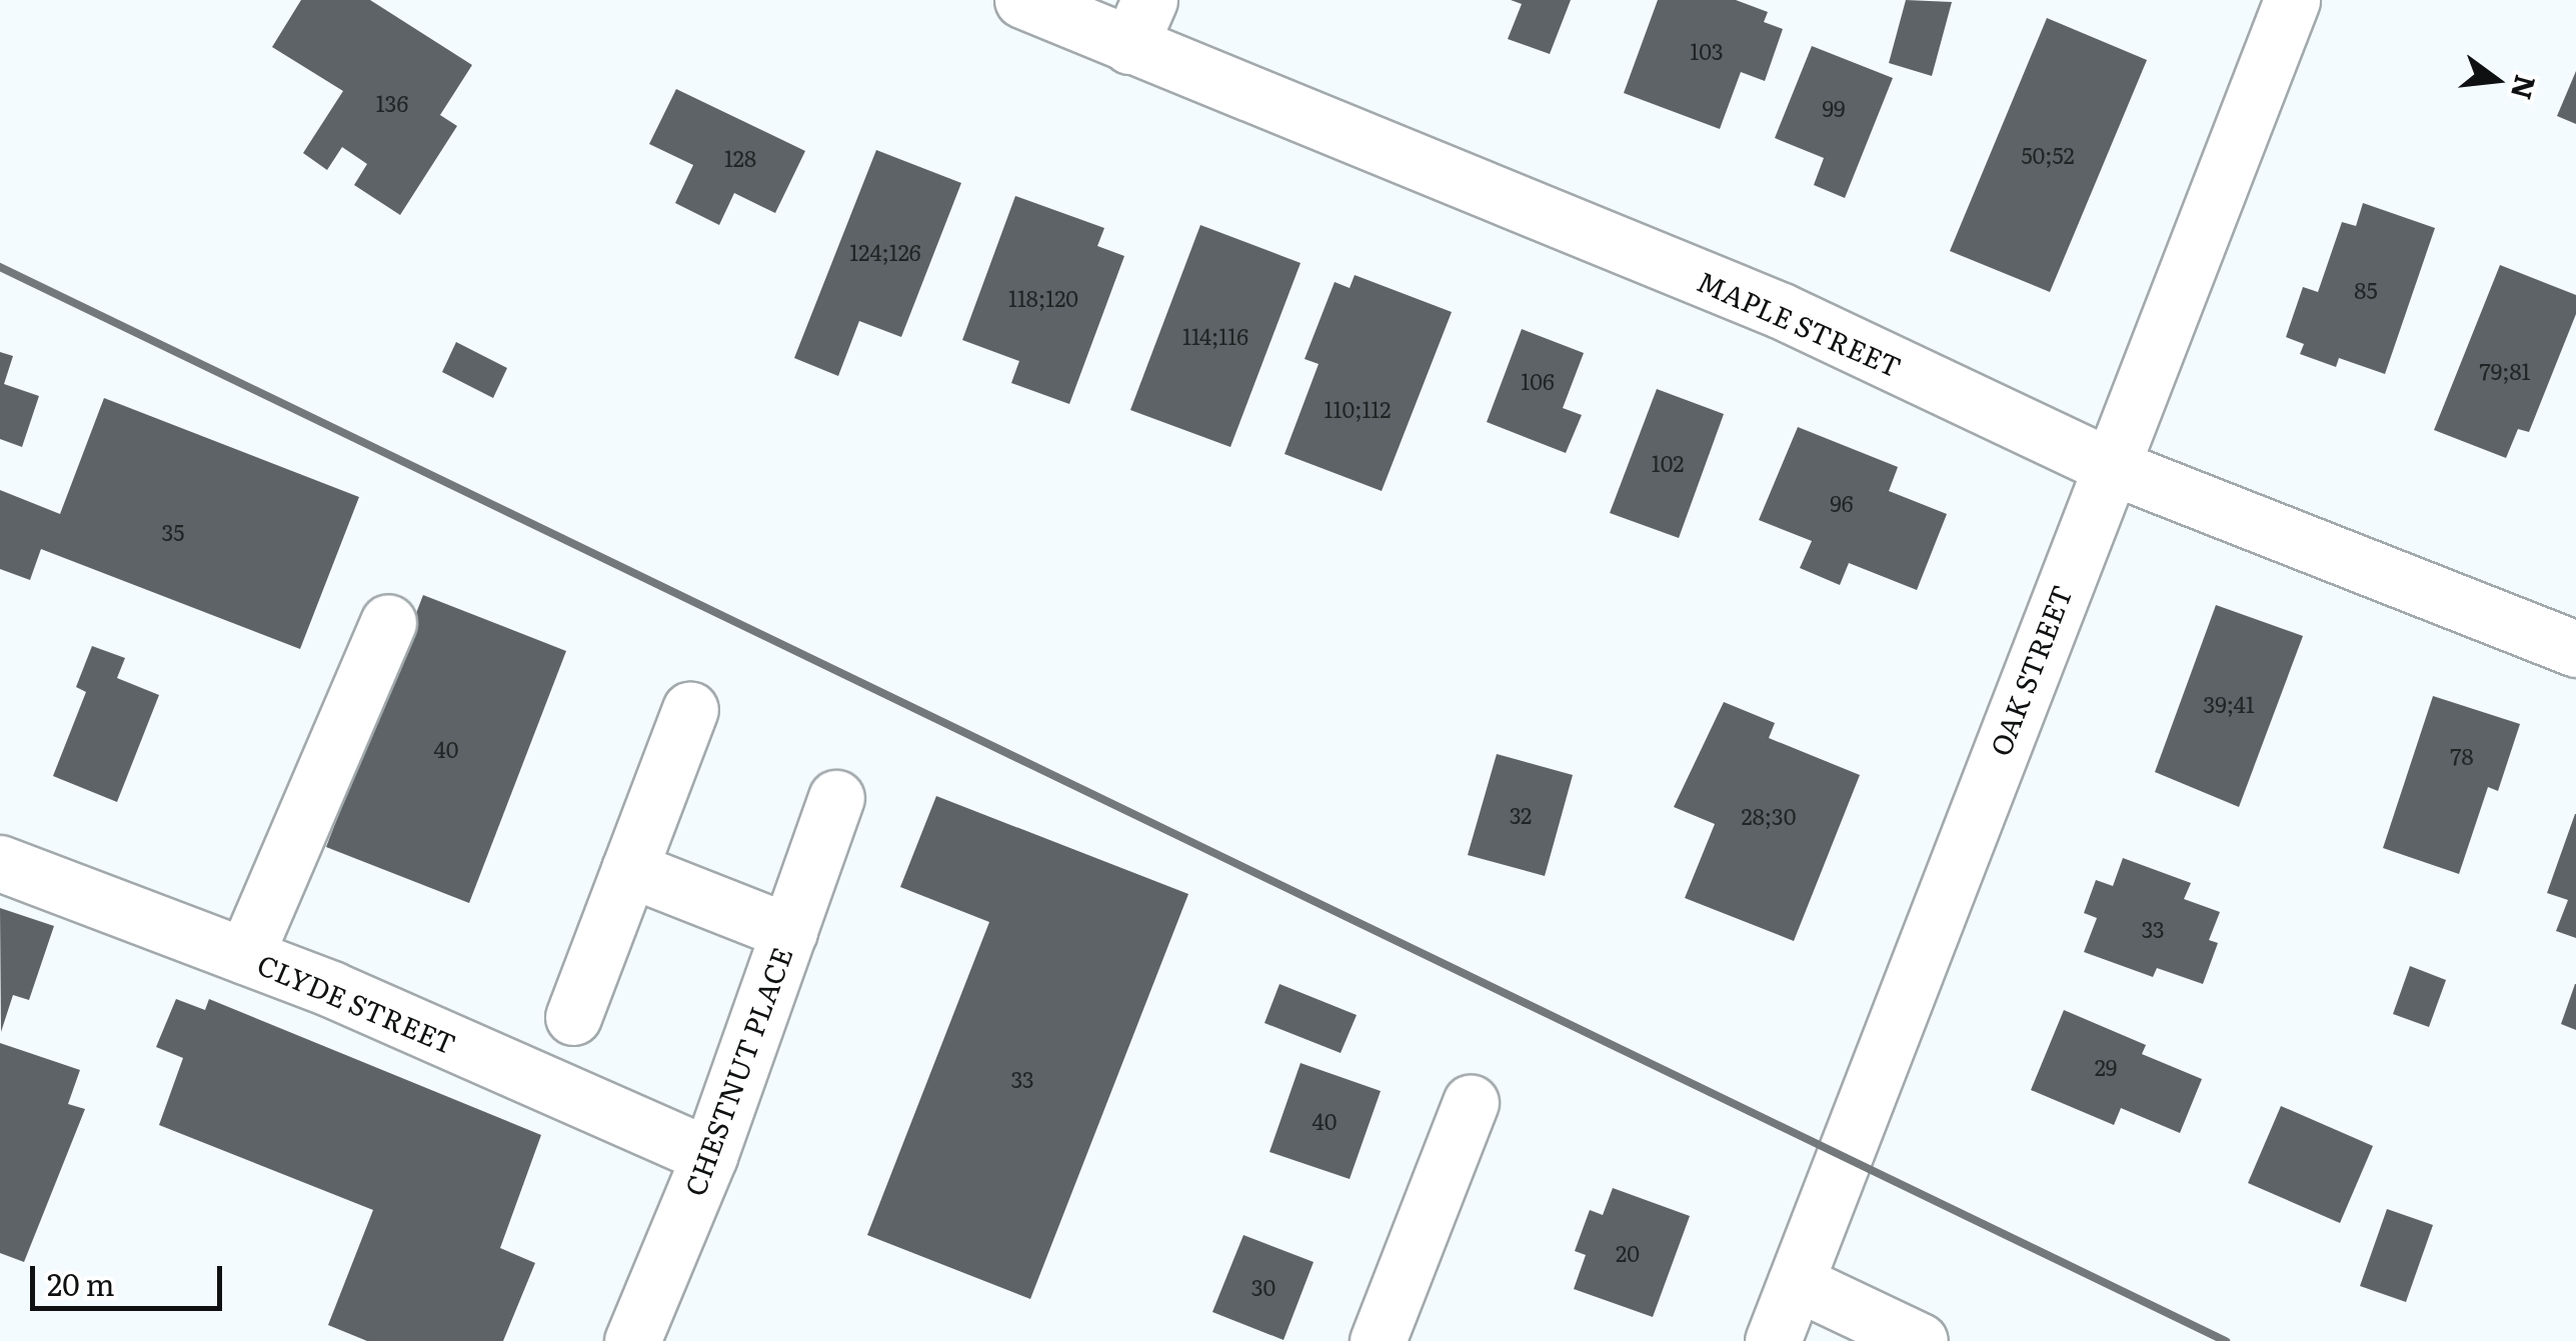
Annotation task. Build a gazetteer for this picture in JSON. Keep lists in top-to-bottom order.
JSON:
{
  "streets": {
    "street": [
      "MAPLE STREET",
      "OAK STREET",
      "CLYDE STREET",
      "CHESTNUT PLACE"
    ]
  },
  "crossings": [
    ["MAPLE STREET", "OAK STREET"],
    ["CLYDE STREET", "CHESTNUT PLACE"]
  ],
  "house_numbers": [
    "103",
    "136",
    "99",
    "50;52",
    "128",
    "124;126",
    "85",
    "118;120",
    "114;116",
    "79;81",
    "106",
    "110;112",
    "102",
    "96",
    "35",
    "39;41",
    "40",
    "78",
    "32",
    "28;30",
    "33",
    "29",
    "33",
    "40",
    "20",
    "30"
  ],
  "scale_bar": "20 m",
  "north": "right"
}
